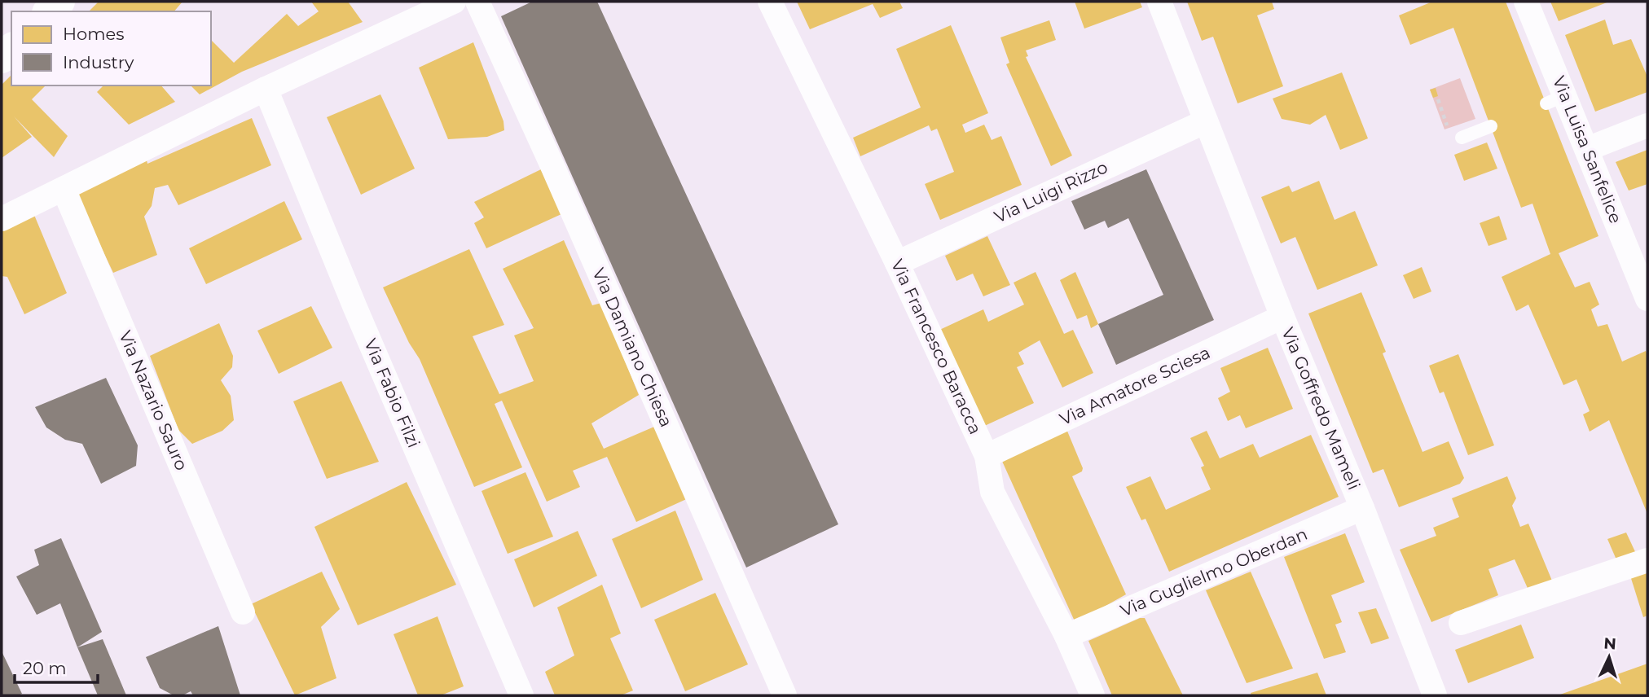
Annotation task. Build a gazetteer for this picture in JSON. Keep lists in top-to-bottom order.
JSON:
{
  "streets": {
    "street": [
      "Via Luisa Sanfelice",
      "Via Luigi Rizzo",
      "Via Francesco Baracca",
      "Via Damiano Chiesa",
      "Via Amatore Sciesa",
      "Via Fabio Filzi",
      "Via Nazario Sauro",
      "Via Goffredo Mameli",
      "Via Guglielmo Oberdan"
    ]
  },
  "crossings": [
    ["Via Luigi Rizzo", "Via Francesco Baracca"],
    ["Via Luigi Rizzo", "Via Goffredo Mameli"],
    ["Via Francesco Baracca", "Via Amatore Sciesa"],
    ["Via Francesco Baracca", "Via Guglielmo Oberdan"],
    ["Via Amatore Sciesa", "Via Goffredo Mameli"],
    ["Via Goffredo Mameli", "Via Guglielmo Oberdan"]
  ],
  "legend": ["Homes", "Industry"],
  "scale_bar": "20 m",
  "north": "top"
}
